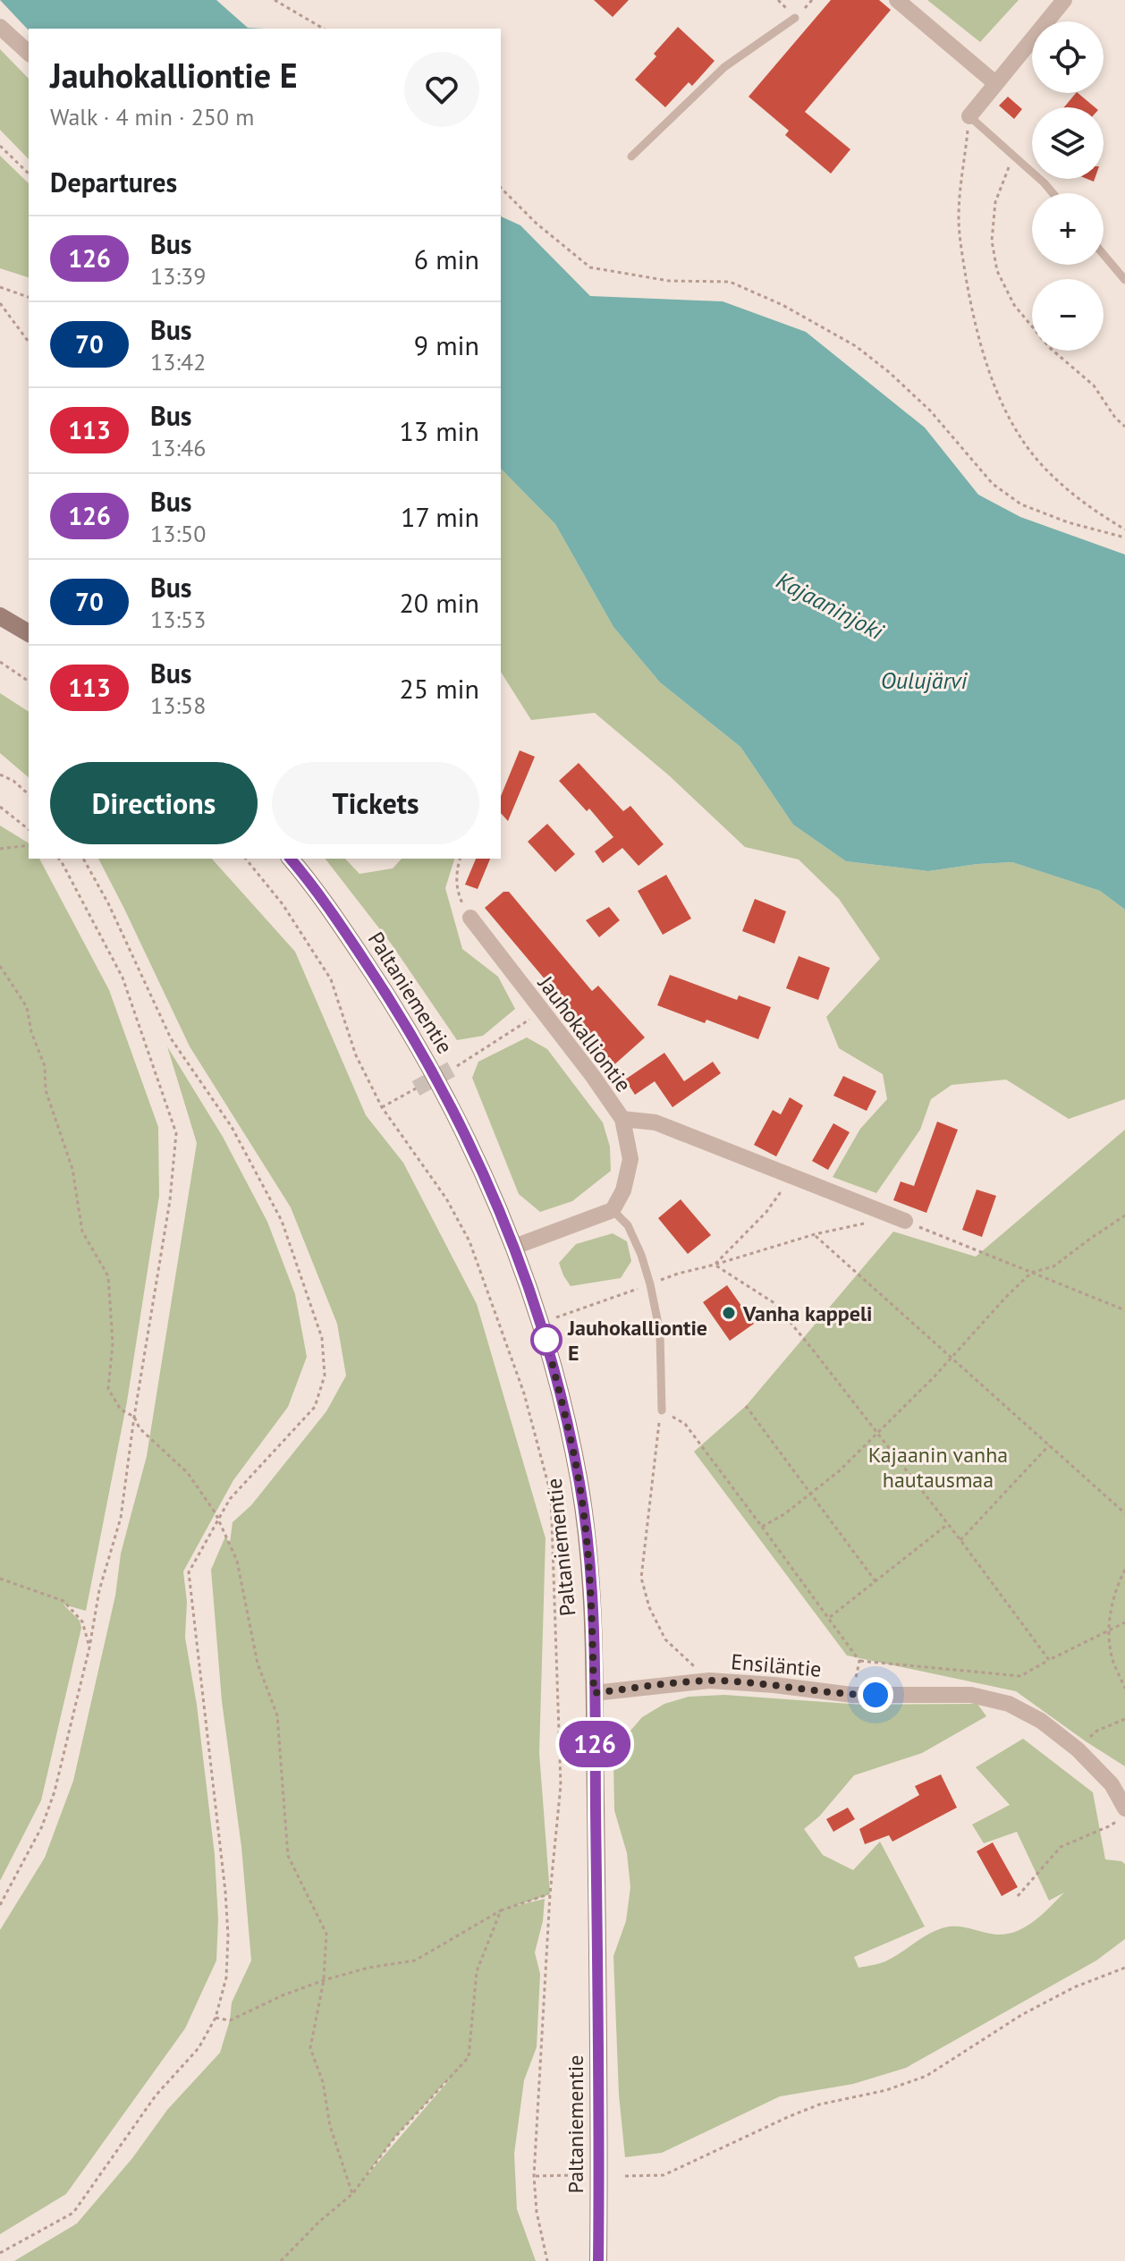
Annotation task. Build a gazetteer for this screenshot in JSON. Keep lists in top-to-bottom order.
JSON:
{
  "streets": {
    "street": ["Paltaniementie", "Jauhokalliontie", "Ensiläntie"]
  },
  "crossings": [
    ["Paltaniementie", "Ensiläntie"]
  ],
  "water": ["Kajaaninjoki", "Oulujärvi"],
  "parks": ["Kajaanin vanha hautausmaa"],
  "places": ["Vanha kappeli", "Jauhokalliontie E"],
  "lines": ["bus line 126"],
  "page": {
    "on_map": "126",
    "map_buttons": ["+", "−"],
    "heading": [
      ["Jauhokalliontie E", "Walk · 4 min · 250 m"],
      "Departures"
    ],
    "list": [
      {
        "mark": "126",
        "name": "Bus",
        "note": "13:39",
        "value": "6 min"
      },
      {
        "mark": "70",
        "name": "Bus",
        "note": "13:42",
        "value": "9 min"
      },
      {
        "mark": "113",
        "name": "Bus",
        "note": "13:46",
        "value": "13 min"
      },
      {
        "mark": "126",
        "name": "Bus",
        "note": "13:50",
        "value": "17 min"
      },
      {
        "mark": "70",
        "name": "Bus",
        "note": "13:53",
        "value": "20 min"
      },
      {
        "mark": "113",
        "name": "Bus",
        "note": "13:58",
        "value": "25 min"
      }
    ],
    "buttons": ["Directions", "Tickets"]
  }
}
